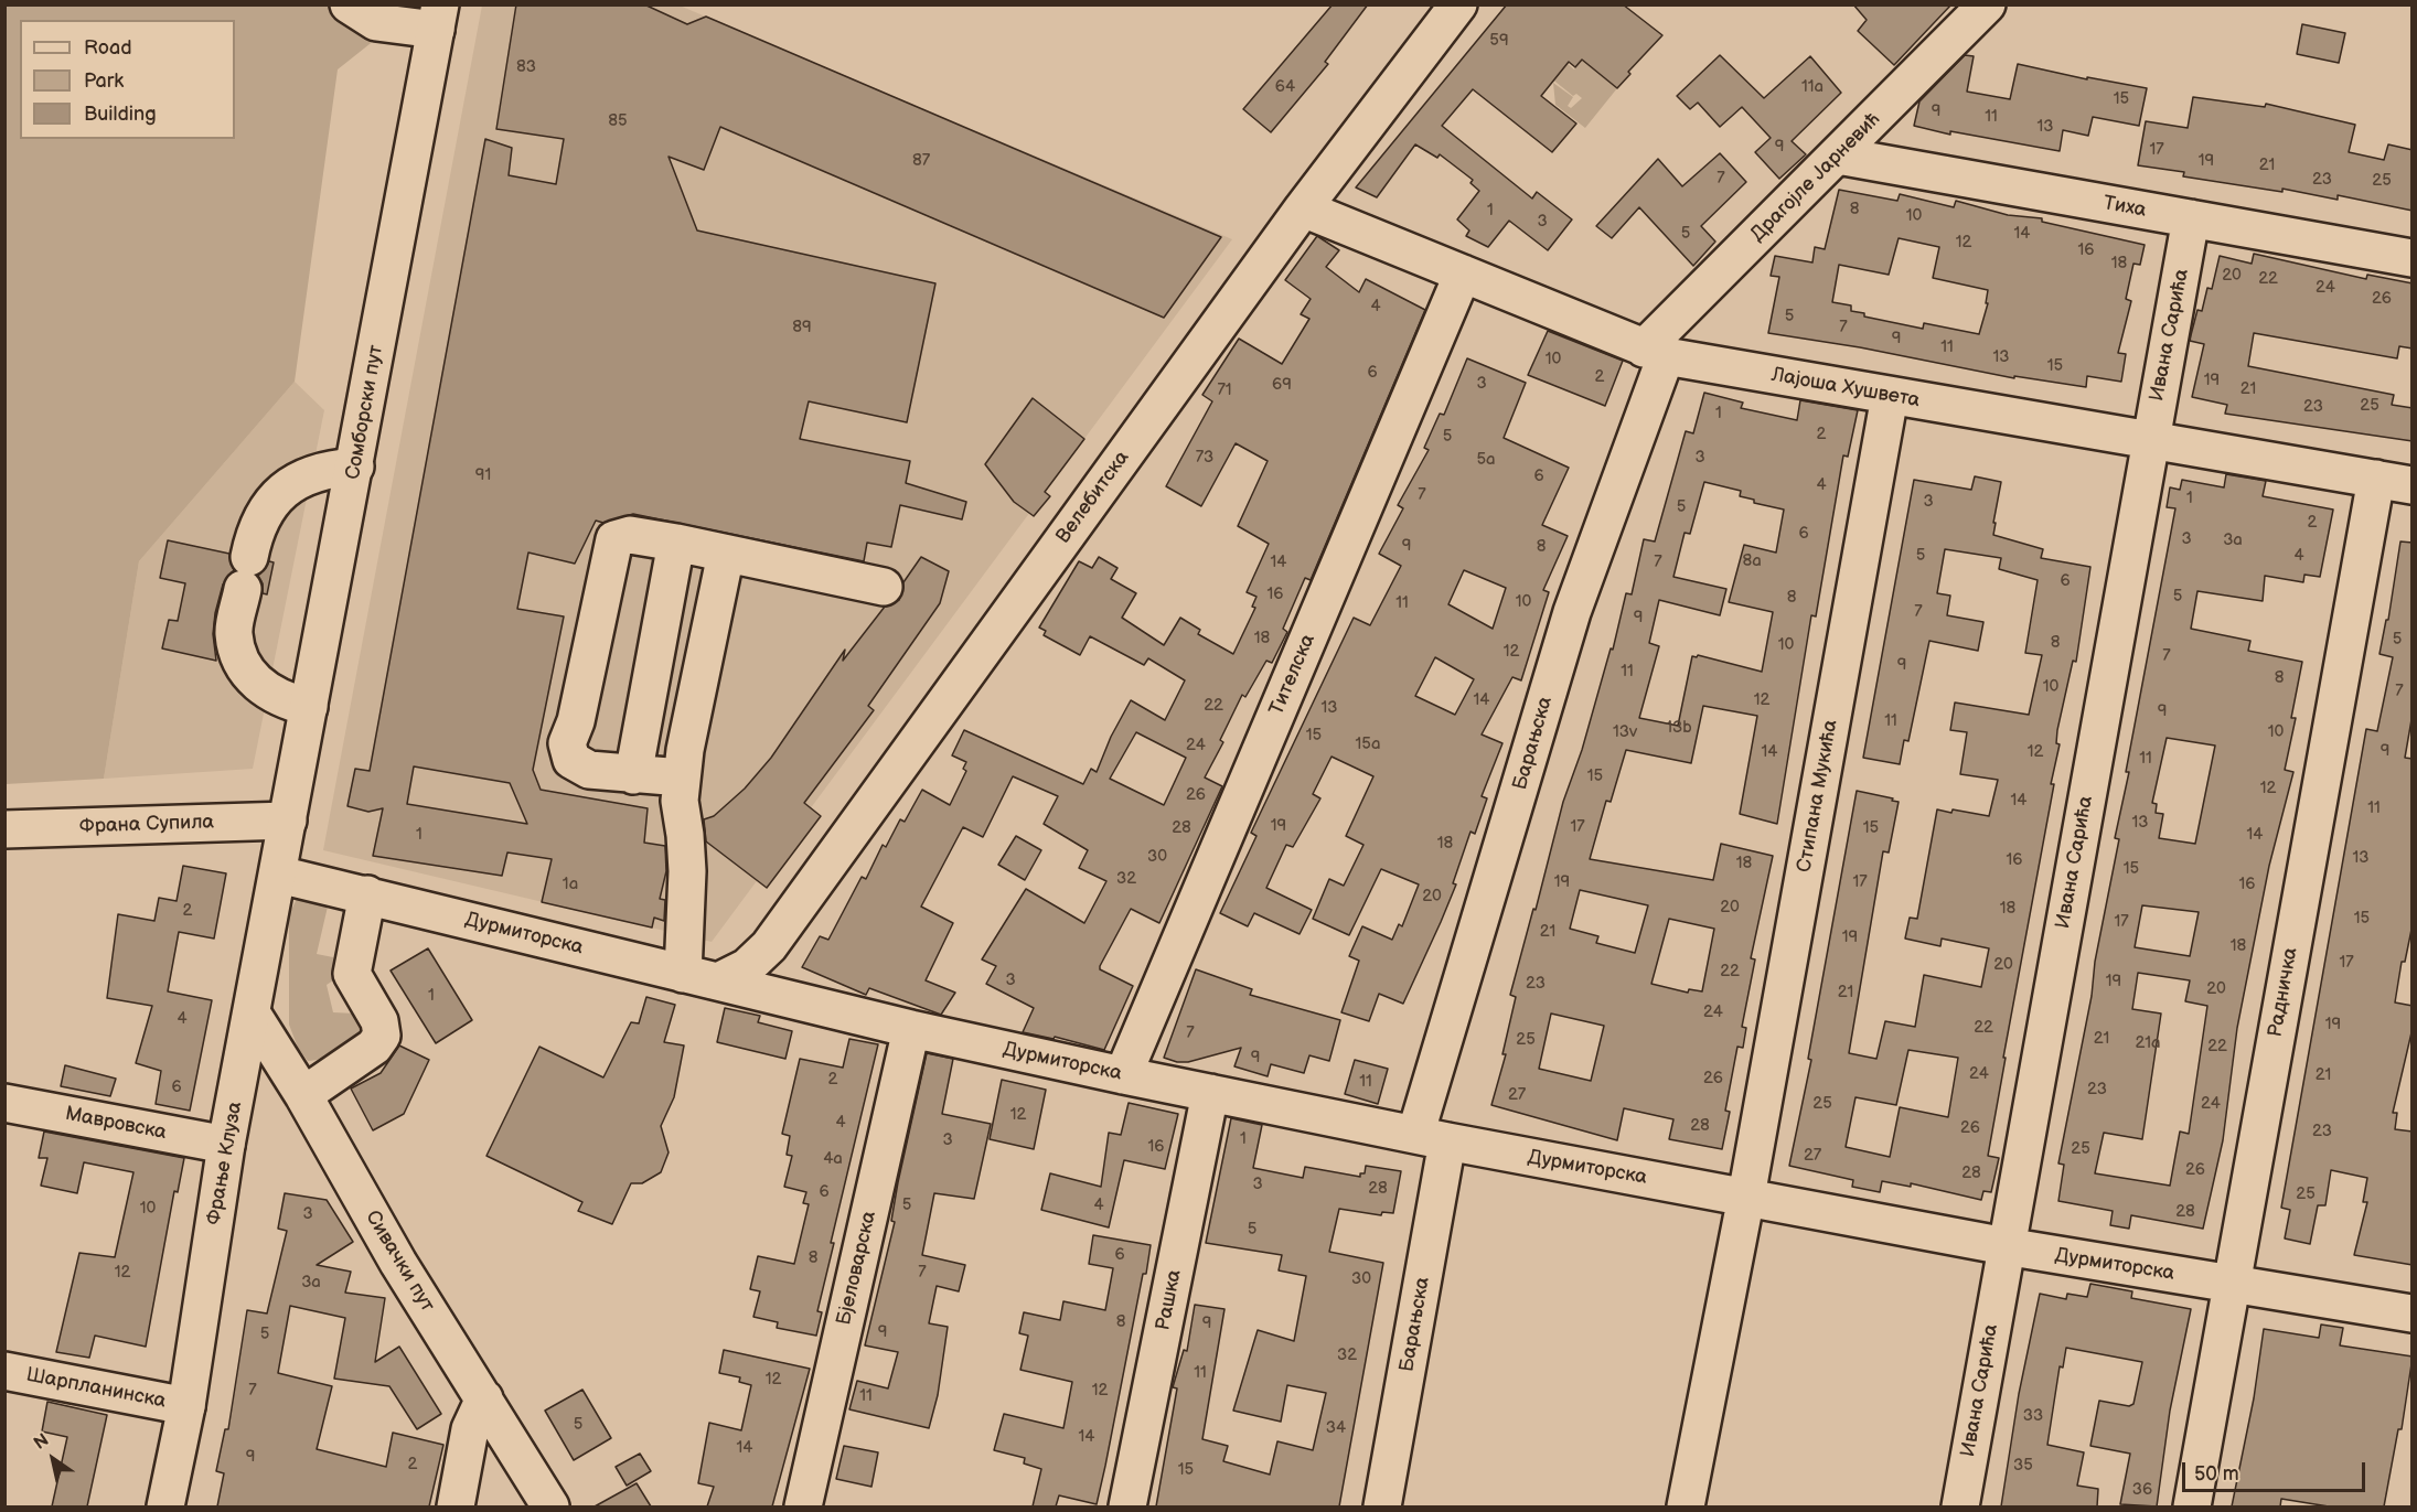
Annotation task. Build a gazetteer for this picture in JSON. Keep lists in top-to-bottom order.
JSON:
{
  "streets": {
    "street": [
      "Драгојле Јарневић",
      "Тиха",
      "Ивана Сарића",
      "Лајоша Хушвета",
      "Сомборски пут",
      "Велебитска",
      "Тителска",
      "Барањска",
      "Стипана Мукића",
      "Франа Супила",
      "Дурмиторска",
      "Радничка",
      "Мавровска",
      "Фрање Клуза",
      "Сивачки пут",
      "Бјеловарска",
      "Рашка",
      "Шарпланинска"
    ]
  },
  "crossings": [
    ["Драгојле Јарневић", "Тиха"],
    ["Драгојле Јарневић", "Лајоша Хушвета"],
    ["Драгојле Јарневић", "Барањска"],
    ["Тиха", "Ивана Сарића"],
    ["Ивана Сарића", "Лајоша Хушвета"],
    ["Ивана Сарића", "Дурмиторска"],
    ["Лајоша Хушвета", "Велебитска"],
    ["Лајоша Хушвета", "Тителска"],
    ["Лајоша Хушвета", "Барањска"],
    ["Лајоша Хушвета", "Стипана Мукића"],
    ["Лајоша Хушвета", "Радничка"],
    ["Сомборски пут", "Франа Супила"],
    ["Сомборски пут", "Фрање Клуза"],
    ["Велебитска", "Дурмиторска"],
    ["Тителска", "Дурмиторска"],
    ["Барањска", "Дурмиторска"],
    ["Стипана Мукића", "Дурмиторска"],
    ["Франа Супила", "Фрање Клуза"],
    ["Дурмиторска", "Радничка"],
    ["Дурмиторска", "Фрање Клуза"],
    ["Дурмиторска", "Бјеловарска"],
    ["Дурмиторска", "Рашка"],
    ["Мавровска", "Фрање Клуза"],
    ["Фрање Клуза", "Сивачки пут"],
    ["Фрање Клуза", "Шарпланинска"]
  ],
  "house_numbers": [
    "59",
    "83",
    "64",
    "11a",
    "15",
    "9",
    "11",
    "85",
    "13",
    "9",
    "17",
    "87",
    "19",
    "21",
    "7",
    "23",
    "25",
    "8",
    "1",
    "10",
    "3",
    "5",
    "14",
    "12",
    "16",
    "18",
    "20",
    "22",
    "24",
    "26",
    "4",
    "5",
    "89",
    "7",
    "9",
    "11",
    "13",
    "10",
    "15",
    "6",
    "2",
    "19",
    "3",
    "69",
    "21",
    "71",
    "25",
    "23",
    "1",
    "2",
    "5",
    "73",
    "3",
    "5a",
    "91",
    "6",
    "4",
    "7",
    "1",
    "3",
    "5",
    "2",
    "6",
    "3",
    "3a",
    "9",
    "8",
    "5",
    "4",
    "8a",
    "14",
    "7",
    "6",
    "16",
    "5",
    "8",
    "10",
    "11",
    "7",
    "9",
    "18",
    "5",
    "8",
    "10",
    "12",
    "7",
    "9",
    "11",
    "8",
    "10",
    "7",
    "14",
    "12",
    "22",
    "13",
    "9",
    "11",
    "13b",
    "13v",
    "10",
    "15",
    "15a",
    "24",
    "9",
    "14",
    "12",
    "11",
    "15",
    "12",
    "26",
    "14",
    "11",
    "13",
    "19",
    "17",
    "28",
    "15",
    "1",
    "14",
    "18",
    "30",
    "13",
    "16",
    "18",
    "15",
    "32",
    "19",
    "17",
    "1a",
    "16",
    "20",
    "20",
    "18",
    "2",
    "15",
    "17",
    "21",
    "19",
    "18",
    "17",
    "20",
    "22",
    "3",
    "19",
    "23",
    "20",
    "21",
    "1",
    "24",
    "4",
    "19",
    "22",
    "7",
    "21",
    "25",
    "21a",
    "22",
    "9",
    "24",
    "21",
    "26",
    "2",
    "11",
    "6",
    "23",
    "27",
    "25",
    "24",
    "12",
    "4",
    "28",
    "26",
    "23",
    "1",
    "3",
    "16",
    "25",
    "27",
    "4a",
    "26",
    "28",
    "3",
    "28",
    "6",
    "25",
    "5",
    "4",
    "10",
    "28",
    "3",
    "5",
    "6",
    "8",
    "12",
    "7",
    "30",
    "3a",
    "8",
    "9",
    "9",
    "5",
    "32",
    "11",
    "12",
    "7",
    "12",
    "11",
    "33",
    "5",
    "34",
    "14",
    "14",
    "9",
    "2",
    "35",
    "15",
    "36"
  ],
  "legend": ["Road", "Park", "Building"],
  "scale_bar": "50 m",
  "north": "top left"
}
